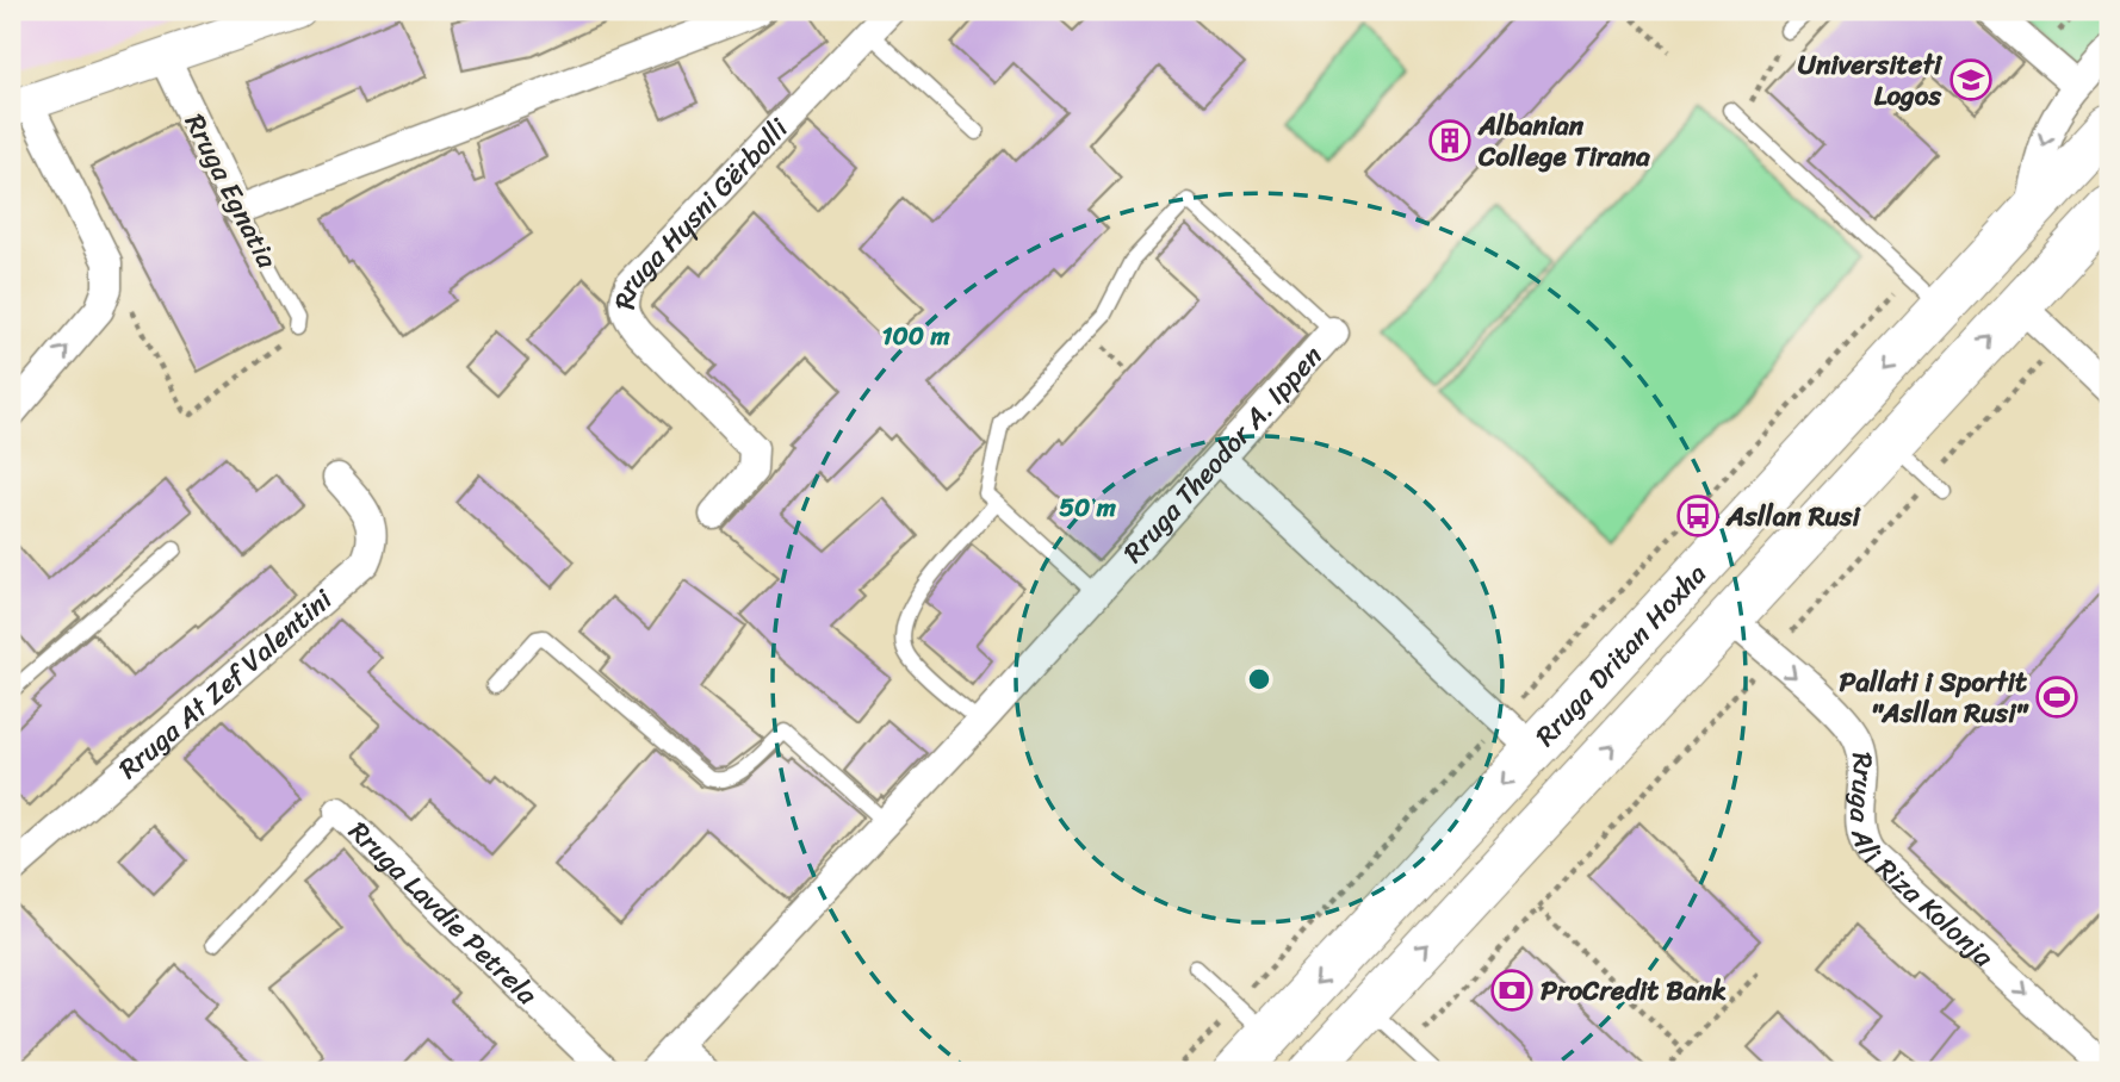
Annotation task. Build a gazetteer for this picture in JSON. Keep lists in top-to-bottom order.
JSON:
{
  "streets": {
    "main road": ["Rruga Dritan Hoxha"],
    "street": [
      "Rruga Egnatia",
      "Rruga Hysni Gërbolli",
      "Rruga Theodor A. Ippen",
      "Rruga At Zef Valentini",
      "Rruga Ali Riza Kolonja",
      "Rruga Lavdie Petrela"
    ]
  },
  "crossings": [
    ["Rruga Dritan Hoxha", "Rruga Ali Riza Kolonja"]
  ],
  "one_way": ["Rruga Ali Riza Kolonja"],
  "places": {
    "school or university": ["Universiteti Logos"],
    "building": ["Albanian College Tirana"],
    "bus stop": ["Asllan Rusi"],
    "sports": ["Pallati i Sportit \"Asllan Rusi\""],
    "bank": ["ProCredit Bank"]
  },
  "rings": ["100 m", "50 m"]
}
